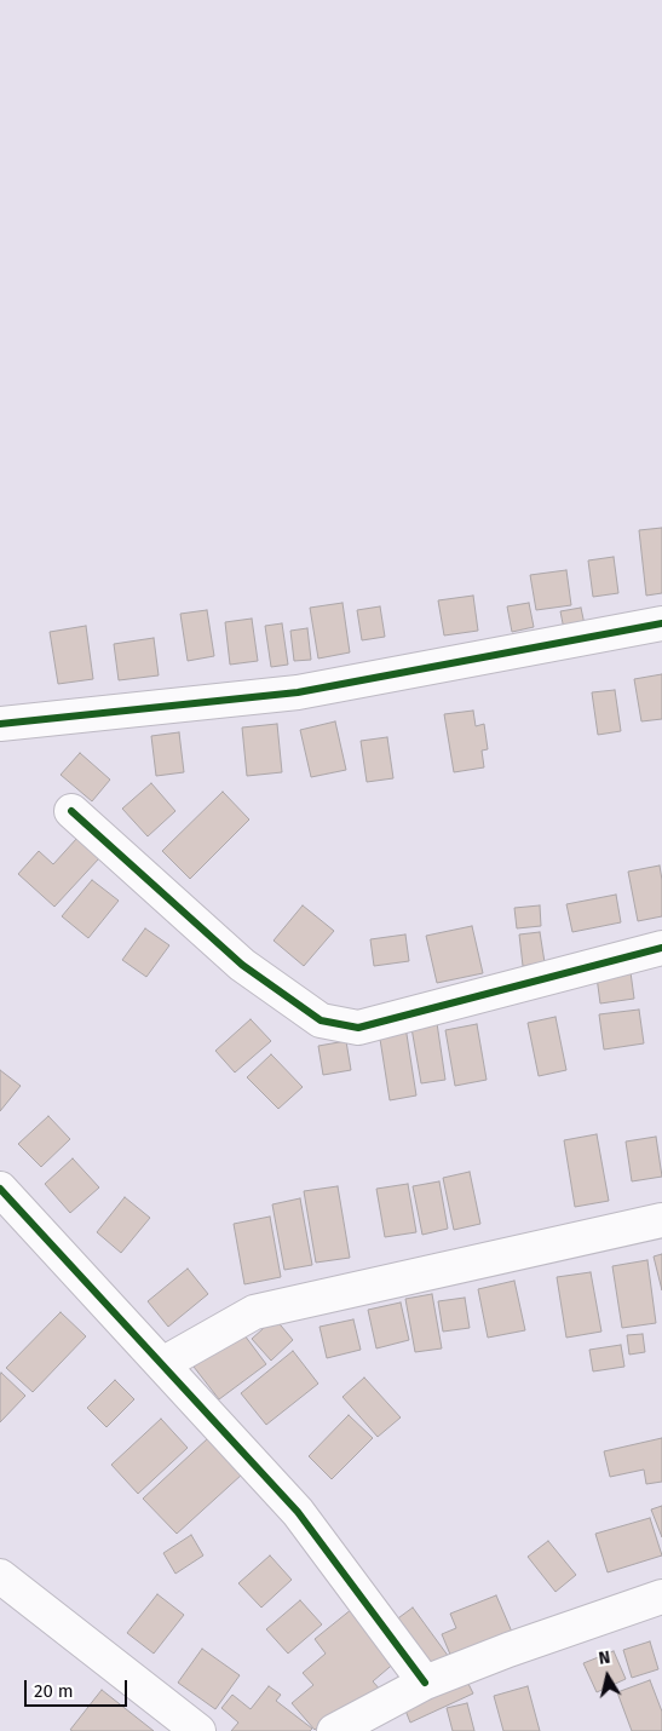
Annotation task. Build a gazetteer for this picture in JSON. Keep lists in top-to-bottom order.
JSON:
{
  "scale_bar": "20 m",
  "north": "top"
}
